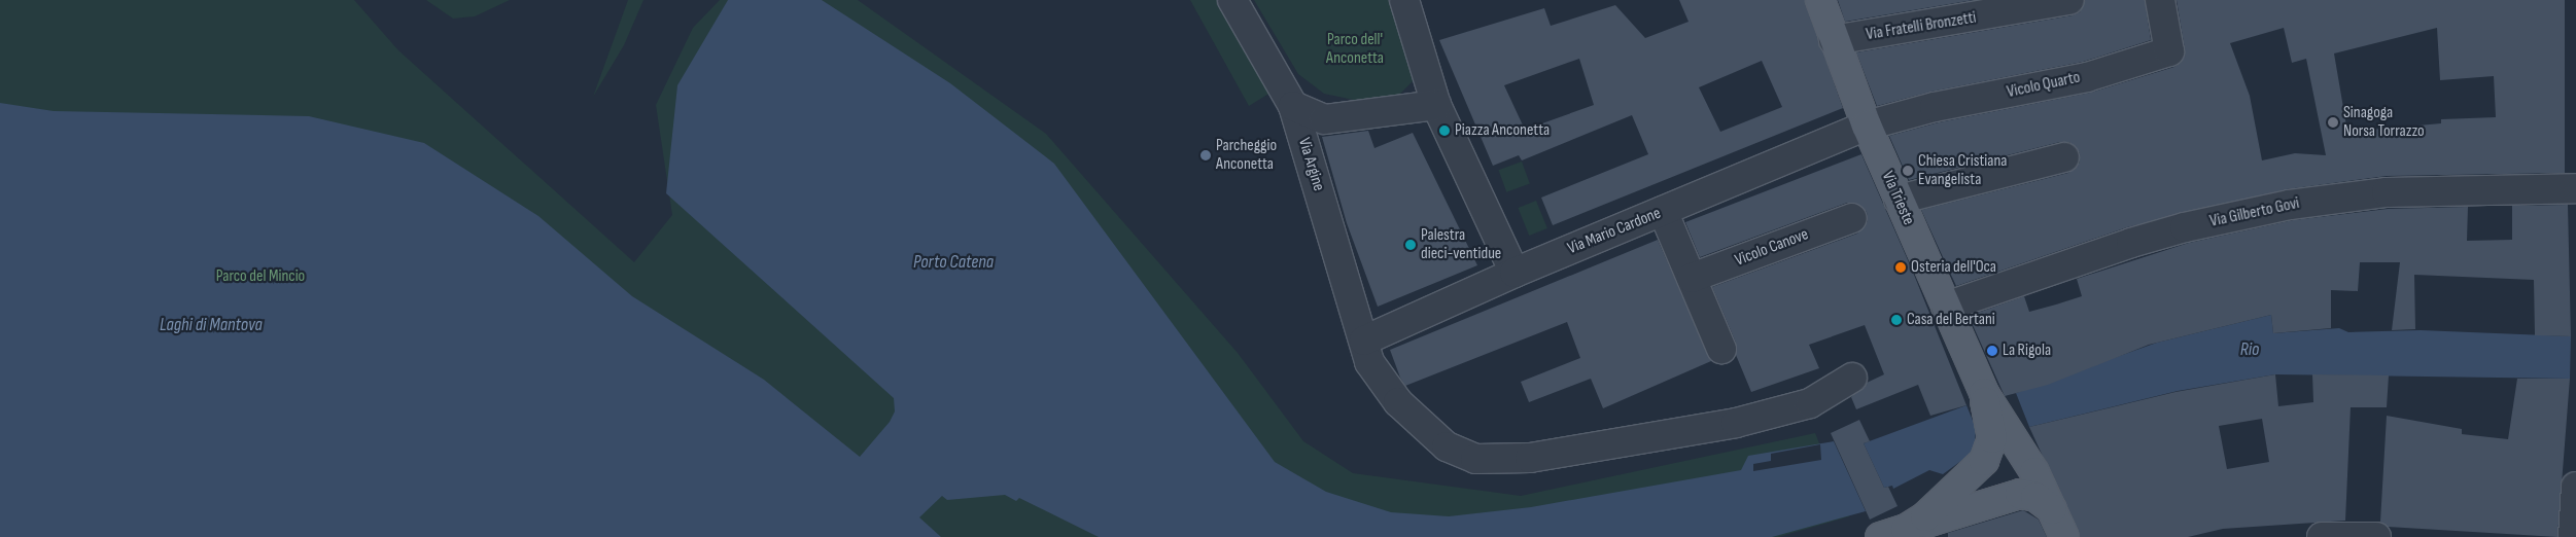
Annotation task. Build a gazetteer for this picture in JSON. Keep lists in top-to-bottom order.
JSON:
{
  "streets": {
    "main road": ["Via Trieste"],
    "street": [
      "Via Fratelli Bronzetti",
      "Vicolo Quarto",
      "Via Argine",
      "Via Gilberto Govi",
      "Via Mario Cardone",
      "Vicolo Canove"
    ]
  },
  "crossings": [
    ["Via Fratelli Bronzetti", "Via Trieste"],
    ["Vicolo Quarto", "Via Trieste"],
    ["Vicolo Quarto", "Via Mario Cardone"],
    ["Via Argine", "Via Mario Cardone"],
    ["Via Trieste", "Via Gilberto Govi"],
    ["Via Trieste", "Via Mario Cardone"]
  ],
  "water": ["Porto Catena", "Laghi di Mantova", "Rio"],
  "parks": ["Parco dell' Anconetta", "Parco del Mincio"],
  "places": [
    "Sinagoga Norsa Torrazzo",
    "Piazza Anconetta",
    "Parcheggio Anconetta",
    "Chiesa Cristiana Evangelista",
    "Palestra dieci-ventidue",
    "Osteria dell'Oca",
    "Casa del Bertani",
    "La Rigola"
  ]
}
